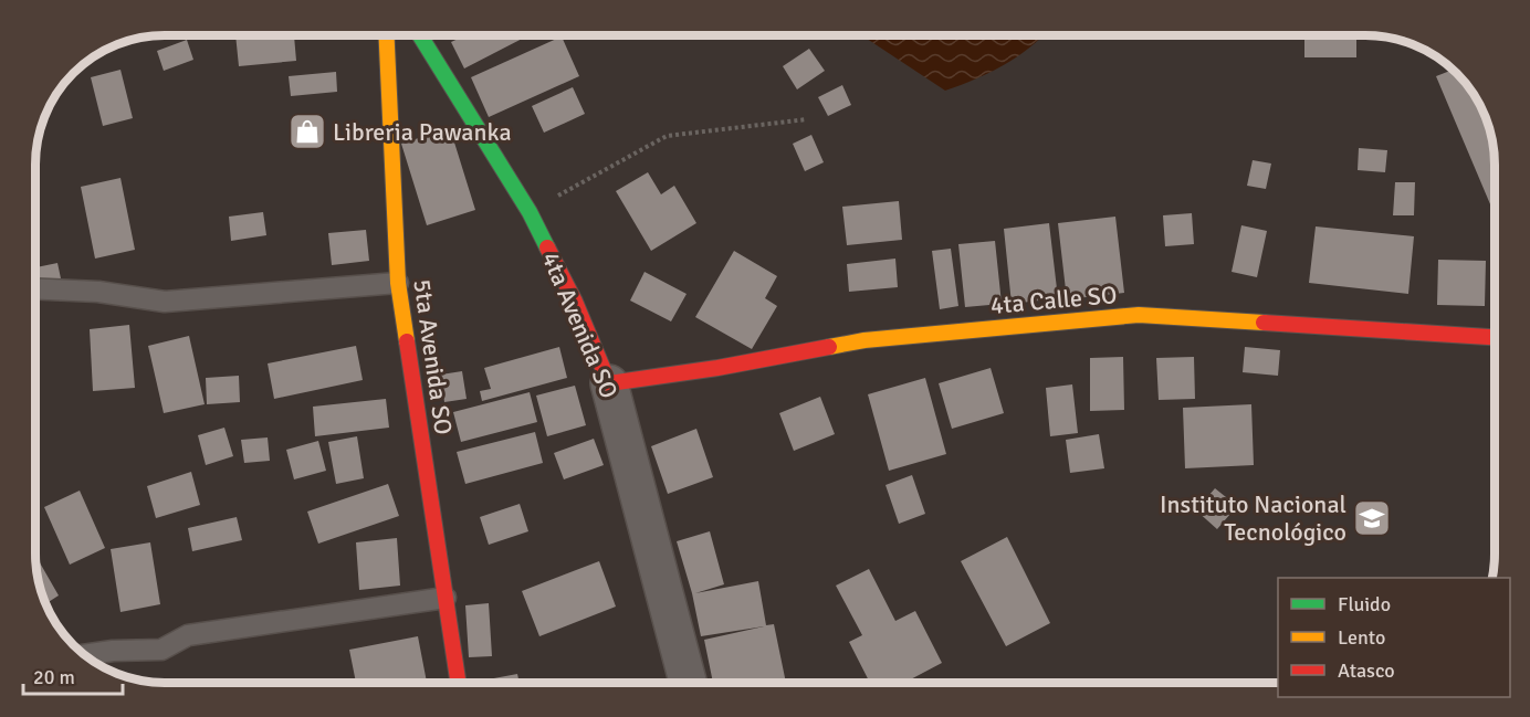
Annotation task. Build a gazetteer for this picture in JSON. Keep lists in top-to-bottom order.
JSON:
{
  "streets": {
    "street": ["4ta Calle SO", "4ta Avenida SO", "5ta Avenida SO"]
  },
  "crossings": [
    ["4ta Calle SO", "4ta Avenida SO"]
  ],
  "places": {
    "shop": ["Libreria Pawanka"],
    "school or university": ["Instituto Nacional Tecnológico"]
  },
  "legend": ["Fluido", "Lento", "Atasco"],
  "scale_bar": "20 m"
}
